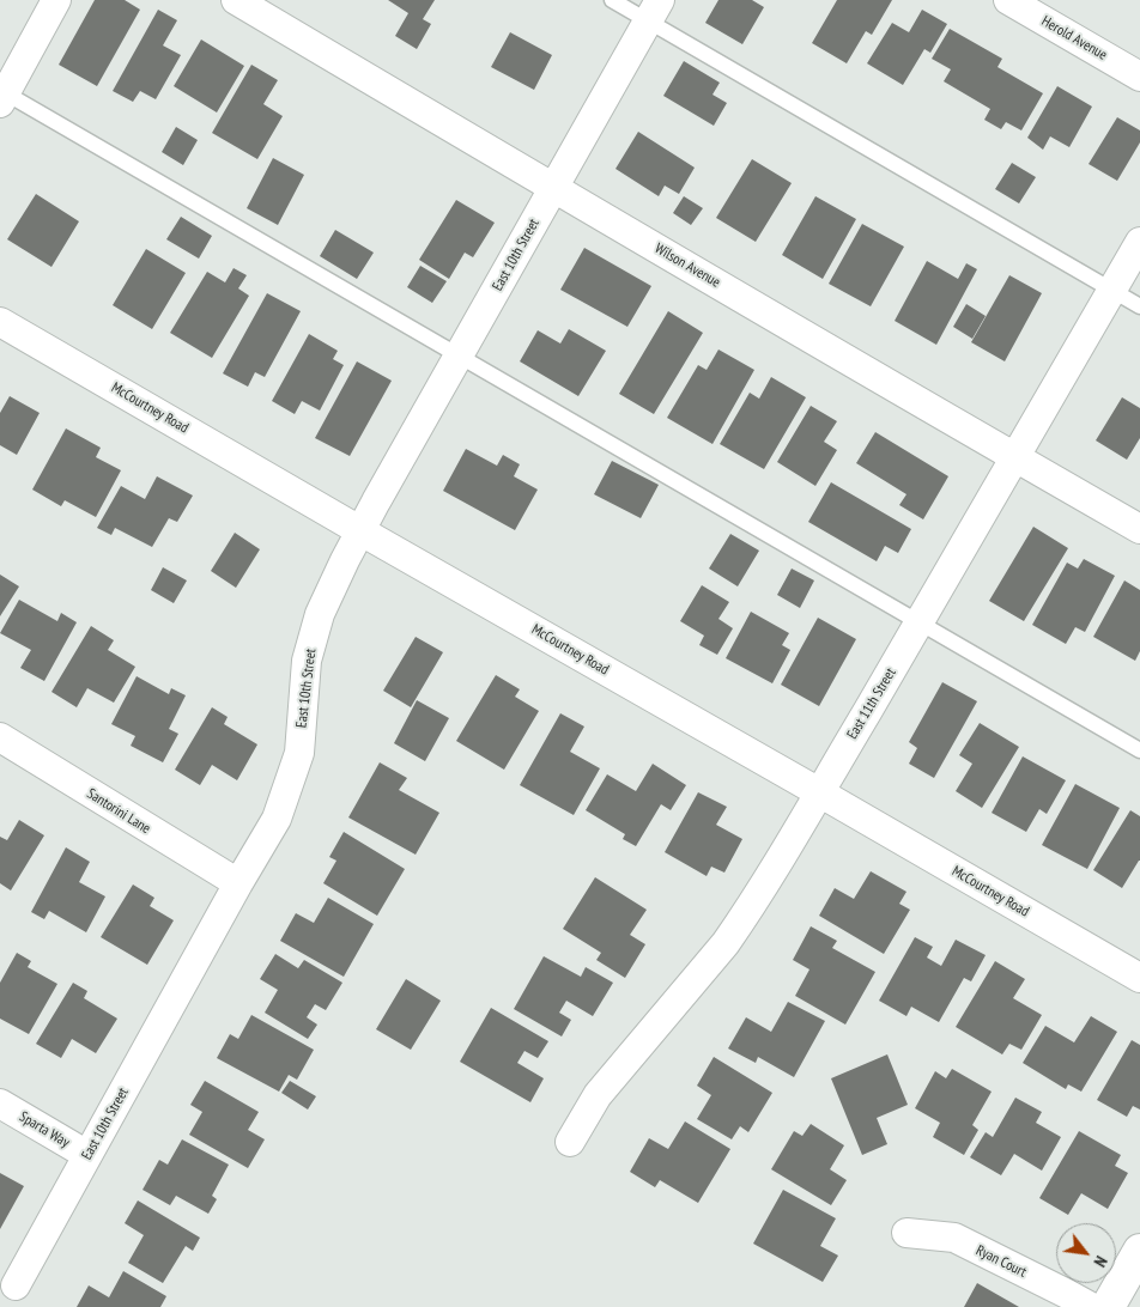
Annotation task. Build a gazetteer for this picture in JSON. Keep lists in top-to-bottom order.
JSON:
{
  "streets": {
    "street": [
      "Herold Avenue",
      "East 10th Street",
      "Wilson Avenue",
      "McCourtney Road",
      "East 11th Street",
      "Santorini Lane",
      "Sparta Way",
      "Ryan Court"
    ]
  },
  "crossings": [
    ["East 10th Street", "Wilson Avenue"],
    ["East 10th Street", "McCourtney Road"],
    ["East 10th Street", "Santorini Lane"],
    ["East 10th Street", "Sparta Way"],
    ["Wilson Avenue", "East 11th Street"],
    ["McCourtney Road", "East 11th Street"]
  ],
  "north": "bottom right"
}
